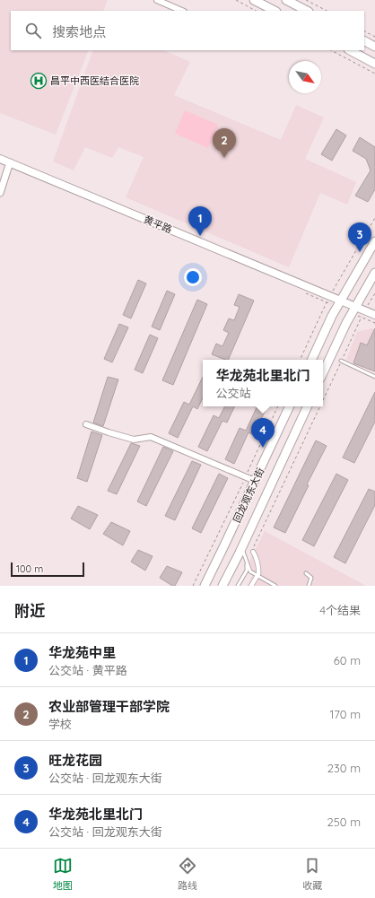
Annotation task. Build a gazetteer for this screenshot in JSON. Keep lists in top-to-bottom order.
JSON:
{
  "streets": {
    "main road": ["黄平路", "回龙观东大街"]
  },
  "places": {
    "hospital": ["昌平中西医结合医院"]
  },
  "scale_bar": "100 m",
  "north": "bottom right",
  "page": {
    "search": "搜索地点",
    "pins": [
      "2",
      "1",
      "3",
      "4"
    ],
    "popup": ["华龙苑北里北门", "公交站"],
    "scale": "100 m",
    "heading": ["附近", "4个结果"],
    "list": [
      {
        "mark": "1",
        "name": "华龙苑中里",
        "note": "公交站 · 黄平路",
        "value": "60 m"
      },
      {
        "mark": "2",
        "name": "农业部管理干部学院",
        "note": "学校",
        "value": "170 m"
      },
      {
        "mark": "3",
        "name": "旺龙花园",
        "note": "公交站 · 回龙观东大街",
        "value": "230 m"
      },
      {
        "mark": "4",
        "name": "华龙苑北里北门",
        "note": "公交站 · 回龙观东大街",
        "value": "250 m"
      }
    ],
    "nav": ["地图", "路线", "收藏"]
  }
}
